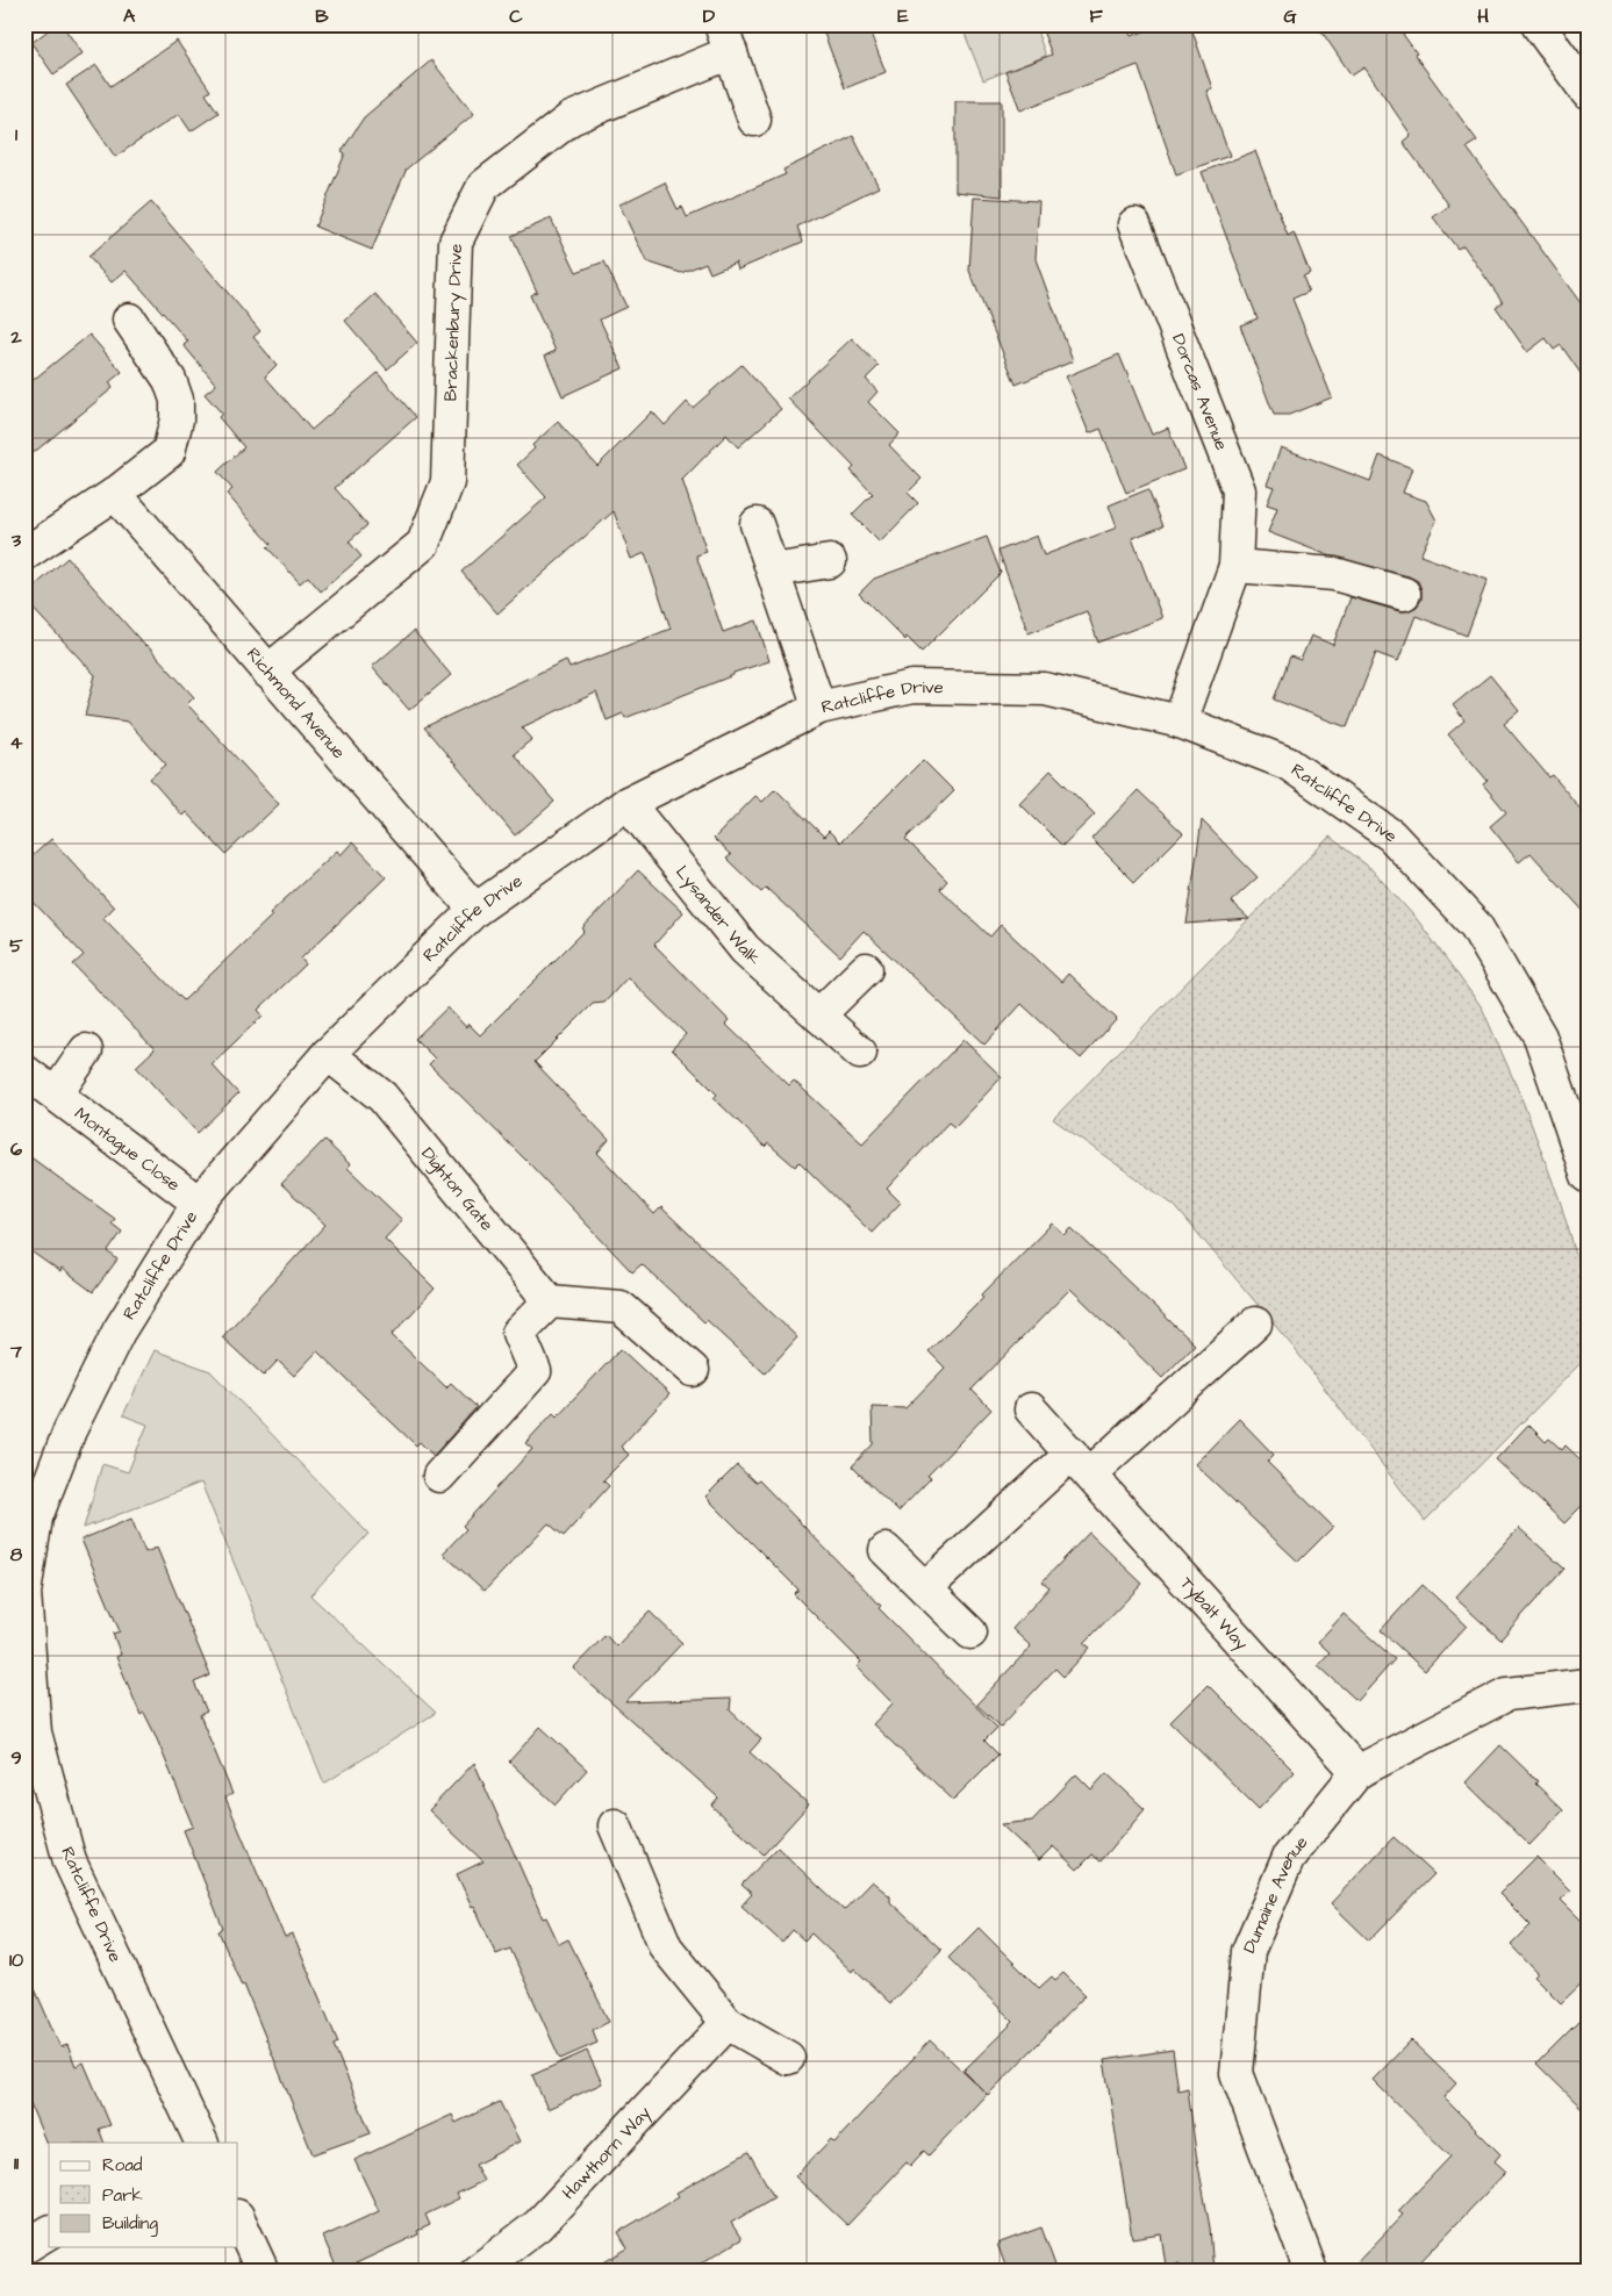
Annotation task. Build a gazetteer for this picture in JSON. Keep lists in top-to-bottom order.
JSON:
{
  "streets": {
    "street": [
      "Brackenbury Drive",
      "Dorcas Avenue",
      "Ratcliffe Drive",
      "Richmond Avenue",
      "Lysander Walk",
      "Montague Close",
      "Dighton Gate",
      "Tybalt Way",
      "Dumaine Avenue",
      "Hawthorn Way"
    ]
  },
  "crossings": [
    ["Brackenbury Drive", "Richmond Avenue"],
    ["Dorcas Avenue", "Ratcliffe Drive"],
    ["Ratcliffe Drive", "Richmond Avenue"],
    ["Ratcliffe Drive", "Lysander Walk"],
    ["Ratcliffe Drive", "Montague Close"],
    ["Ratcliffe Drive", "Dighton Gate"],
    ["Tybalt Way", "Dumaine Avenue"]
  ],
  "legend": ["Road", "Park", "Building"],
  "grid": {
    "columns": [
      "A",
      "B",
      "C",
      "D",
      "E",
      "F",
      "G",
      "H"
    ],
    "rows": [
      "1",
      "2",
      "3",
      "4",
      "5",
      "6",
      "7",
      "8",
      "9",
      "10",
      "11"
    ]
  }
}
